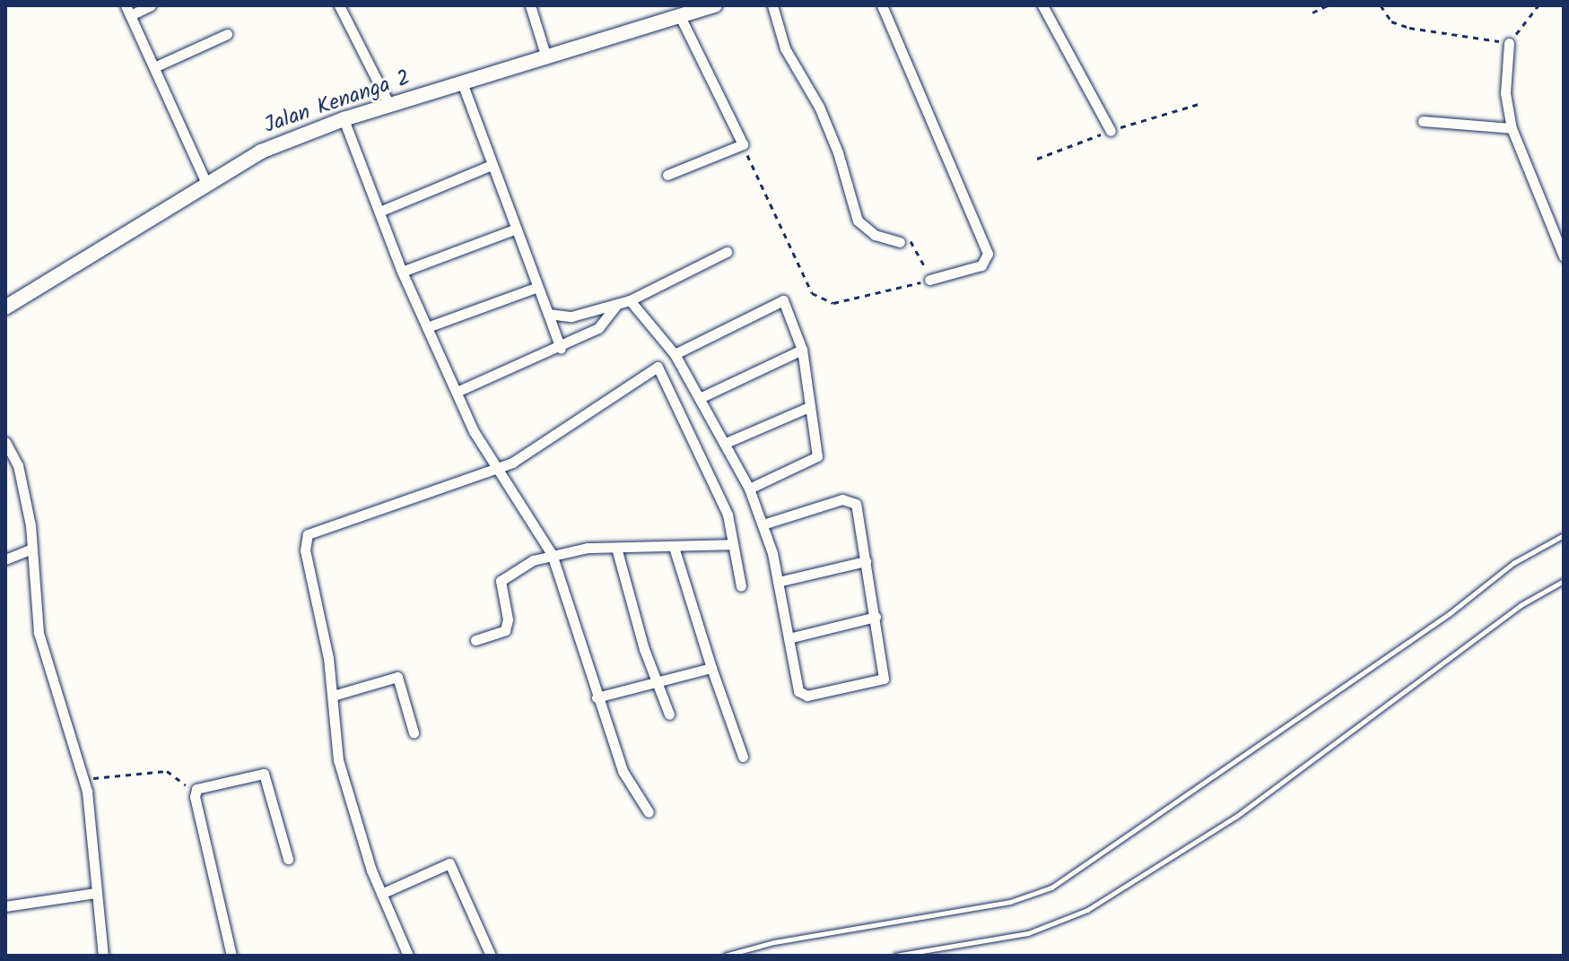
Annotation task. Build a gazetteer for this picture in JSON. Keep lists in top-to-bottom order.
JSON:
{
  "streets": {
    "main road": ["Jalan Kenanga 2"]
  }
}
